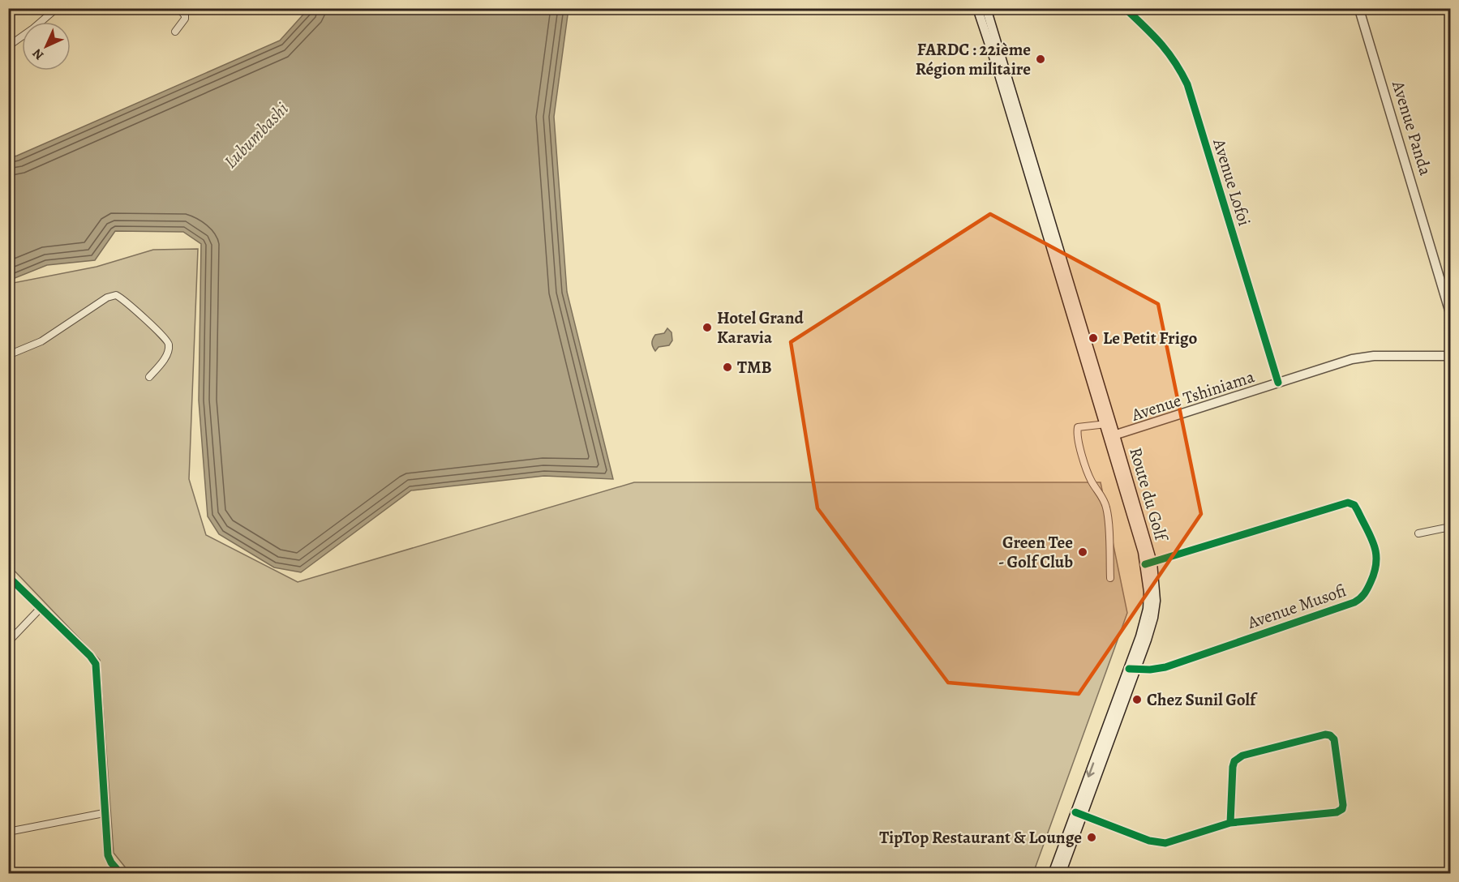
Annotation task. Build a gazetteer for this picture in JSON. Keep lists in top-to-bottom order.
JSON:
{
  "streets": {
    "main road": ["Avenue Panda", "Avenue Tshiniama", "Route du Golf"],
    "street": ["Avenue Lofoi", "Avenue Musofi"]
  },
  "crossings": [
    ["Avenue Lofoi", "Avenue Tshiniama"],
    ["Avenue Tshiniama", "Route du Golf"],
    ["Route du Golf", "Avenue Musofi"]
  ],
  "water": ["Lubumbashi"],
  "places": [
    "FARDC : 22ième Région militaire",
    "Hotel Grand Karavia",
    "Le Petit Frigo",
    "TMB",
    "Green Tee - Golf Club",
    "Chez Sunil Golf",
    "TipTop Restaurant & Lounge"
  ],
  "north": "bottom left"
}
